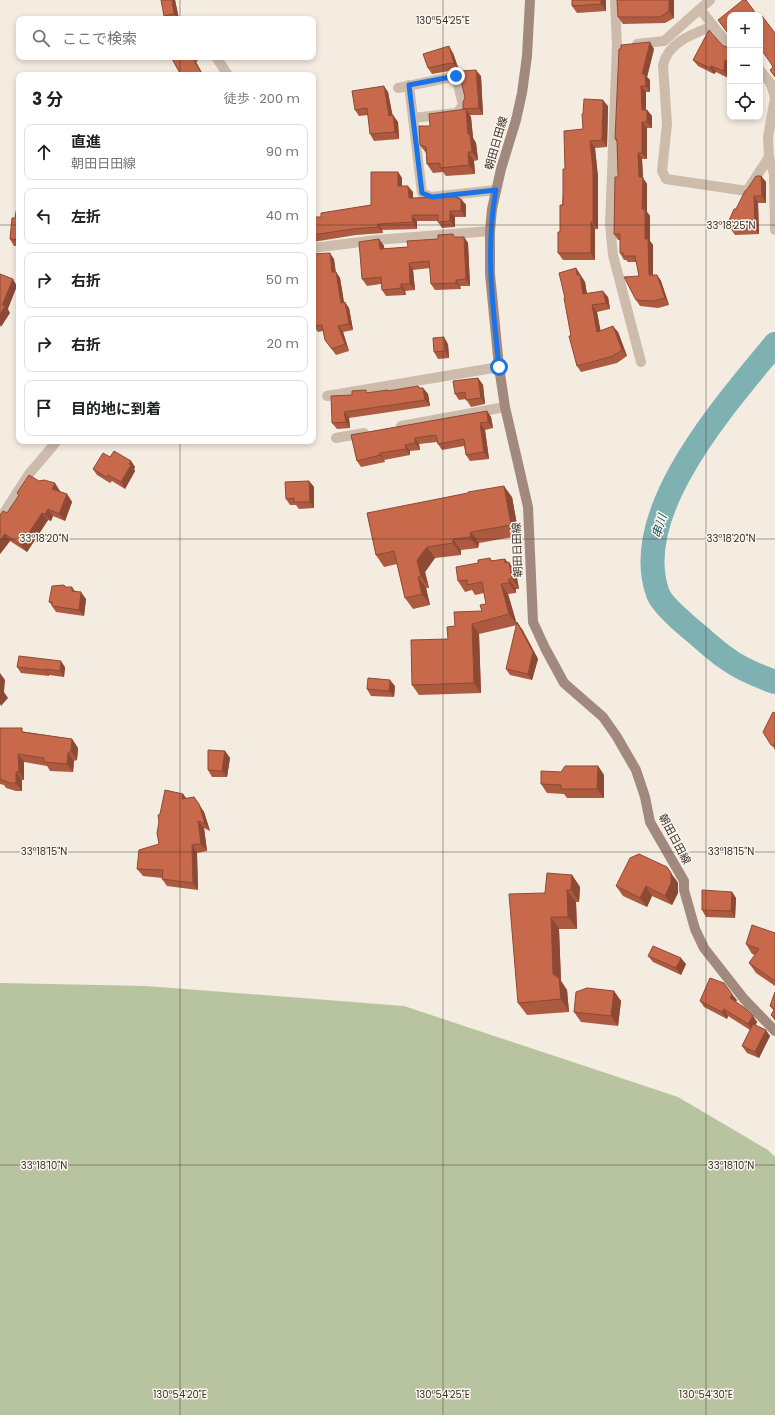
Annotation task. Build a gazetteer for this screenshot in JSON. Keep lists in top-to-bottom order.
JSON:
{
  "streets": {
    "main road": ["朝田日田線"]
  },
  "water": ["串川"],
  "page": {
    "map_buttons": ["+", "−"],
    "search": "ここで検索",
    "heading": ["3 分", "徒歩 · 200 m"],
    "list": [
      ["直進", "朝田日田線", "90 m"],
      ["左折", "40 m"],
      ["右折", "50 m"],
      ["右折", "20 m"],
      "目的地に到着"
    ]
  },
  "coordinates": [
    "130°54'25\"E",
    "33°18'25\"N",
    "33°18'20\"N",
    "33°18'15\"N",
    "33°18'10\"N",
    "130°54'20\"E",
    "130°54'30\"E"
  ]
}
